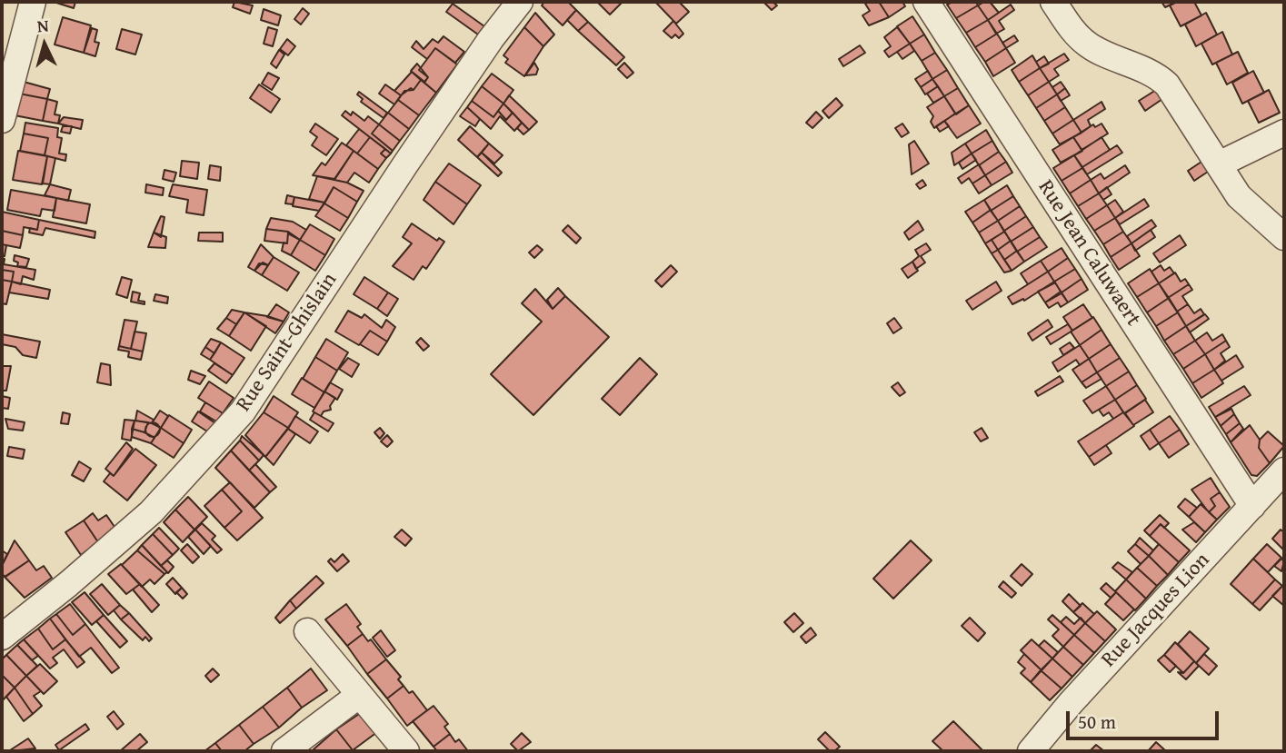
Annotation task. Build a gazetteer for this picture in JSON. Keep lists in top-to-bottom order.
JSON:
{
  "streets": {
    "street": ["Rue Jean Caluwaert", "Rue Saint-Ghislain", "Rue Jacques Lion"]
  },
  "crossings": [
    ["Rue Jean Caluwaert", "Rue Jacques Lion"]
  ],
  "scale_bar": "50 m",
  "north": "top"
}
